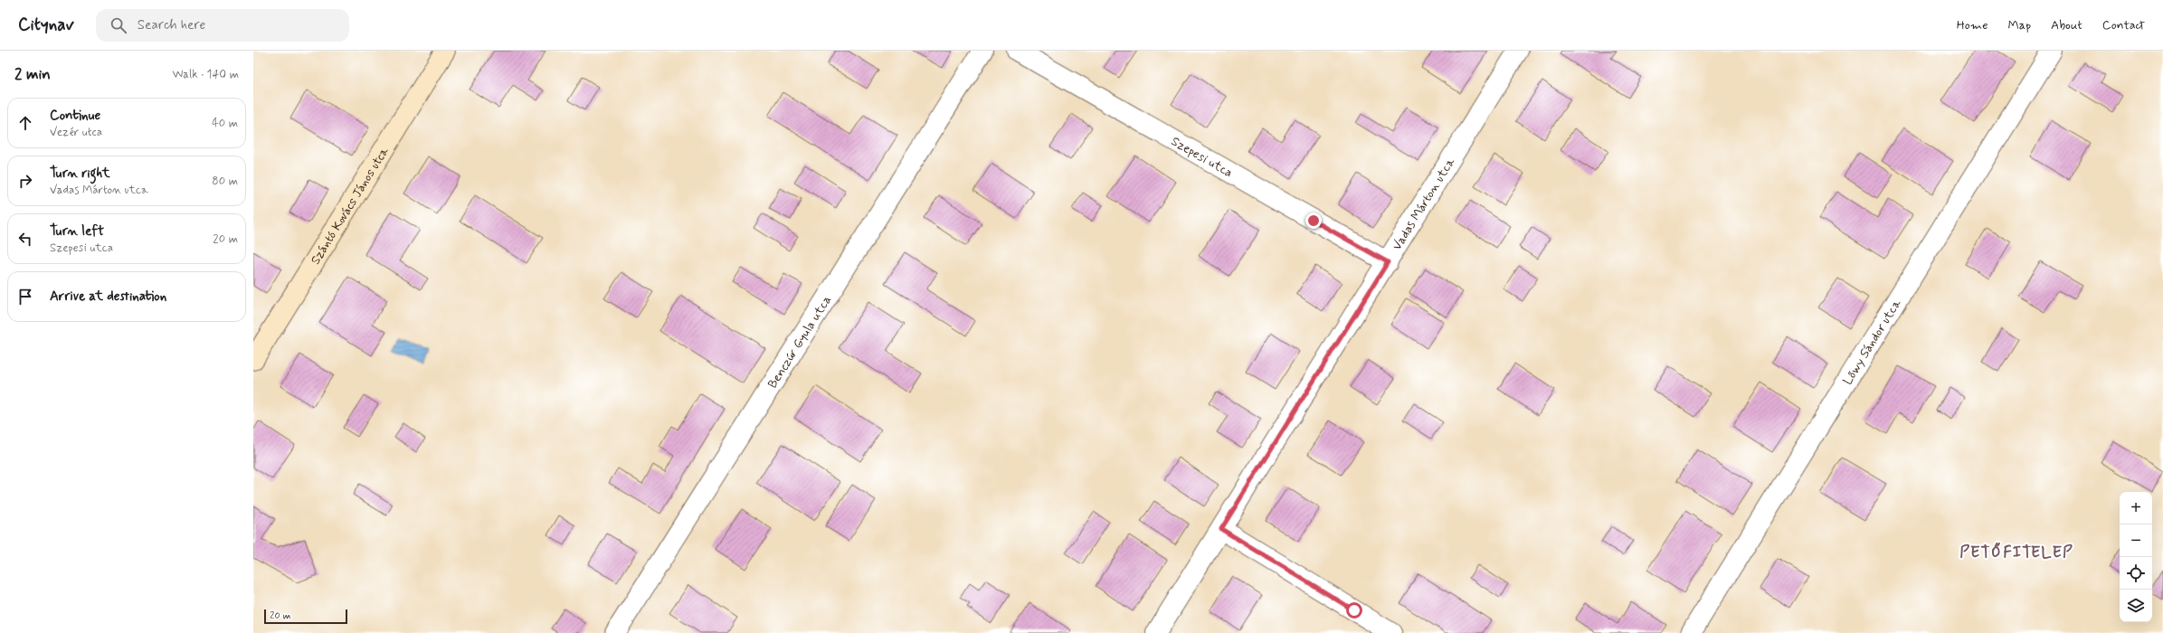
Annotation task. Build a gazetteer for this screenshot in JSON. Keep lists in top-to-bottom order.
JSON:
{
  "streets": {
    "street": [
      "Szepesi utca",
      "Vadas Márton utca",
      "Szántó Kovács János utca",
      "Benczúr Gyula utca",
      "Lőwy Sándor utca"
    ]
  },
  "crossings": [
    ["Szepesi utca", "Vadas Márton utca"]
  ],
  "districts": ["PETŐFITELEP"],
  "scale_bar": "20 m",
  "page": {
    "header": "Citynav",
    "search": "Search here",
    "nav": [
      "Home",
      "Map",
      "About",
      "Contact"
    ],
    "heading": ["2 min", "Walk · 140 m"],
    "list": [
      ["Continue", "Vezér utca", "40 m"],
      ["Turn right", "Vadas Márton utca", "80 m"],
      ["Turn left", "Szepesi utca", "20 m"],
      "Arrive at destination"
    ],
    "map_buttons": ["+", "−"],
    "scale": "20 m"
  }
}
